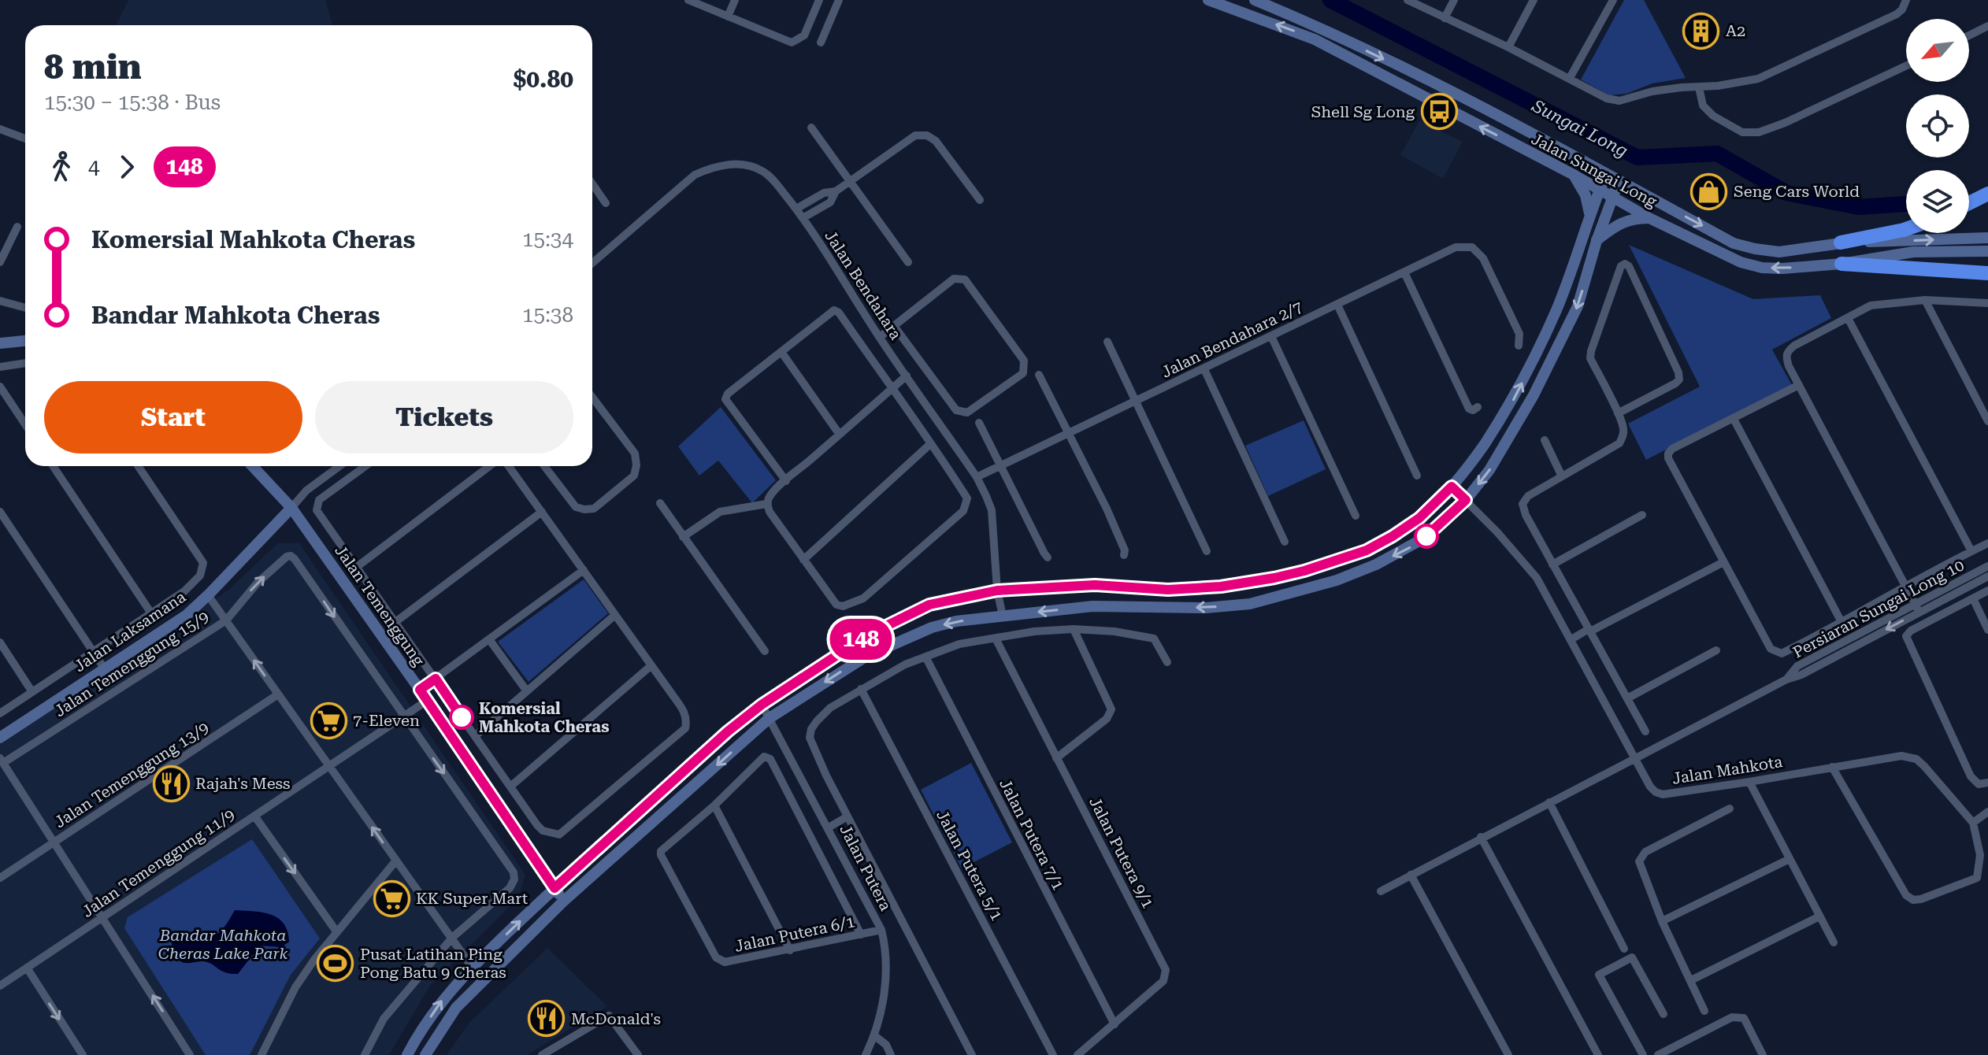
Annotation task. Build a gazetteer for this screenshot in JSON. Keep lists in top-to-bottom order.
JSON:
{
  "streets": {
    "street": [
      "Jalan Sungai Long",
      "Jalan Bendahara",
      "Jalan Bendahara 2/7",
      "Jalan Temenggung",
      "Persiaran Sungai Long 10",
      "Jalan Laksamana",
      "Jalan Temenggung 15/9",
      "Jalan Mahkota",
      "Jalan Temenggung 13/9",
      "Jalan Putera 7/1",
      "Jalan Putera 9/1",
      "Jalan Temenggung 11/9",
      "Jalan Putera 5/1",
      "Jalan Putera",
      "Jalan Putera 6/1"
    ]
  },
  "crossings": [
    ["Jalan Bendahara", "Jalan Bendahara 2/7"],
    ["Jalan Temenggung", "Jalan Laksamana"],
    ["Jalan Temenggung", "Jalan Temenggung 11/9"],
    ["Persiaran Sungai Long 10", "Jalan Mahkota"],
    ["Jalan Temenggung 15/9", "Jalan Temenggung 11/9"],
    ["Jalan Putera 7/1", "Jalan Putera 9/1"],
    ["Jalan Putera", "Jalan Putera 6/1"]
  ],
  "water": ["Sungai Long"],
  "parks": ["Bandar Mahkota Cheras Lake Park"],
  "places": {
    "building": ["A2"],
    "bus stop": ["Shell Sg Long"],
    "shop": ["Seng Cars World"],
    "other": ["Komersial Mahkota Cheras"],
    "supermarket": ["7-Eleven", "KK Super Mart"],
    "restaurant": ["Rajah's Mess", "McDonald's"],
    "sports": ["Pusat Latihan Ping Pong Batu 9 Cheras"]
  },
  "lines": ["bus line 148"],
  "north": "bottom left",
  "page": {
    "on_map": "148",
    "heading": ["8 min", "15:30 – 15:38 · Bus", "$0.80"],
    "legs": ["4", "148"],
    "list": [
      {
        "name": "Komersial Mahkota Cheras",
        "value": "15:34"
      },
      {
        "name": "Bandar Mahkota Cheras",
        "value": "15:38"
      }
    ],
    "buttons": ["Start", "Tickets"]
  }
}
